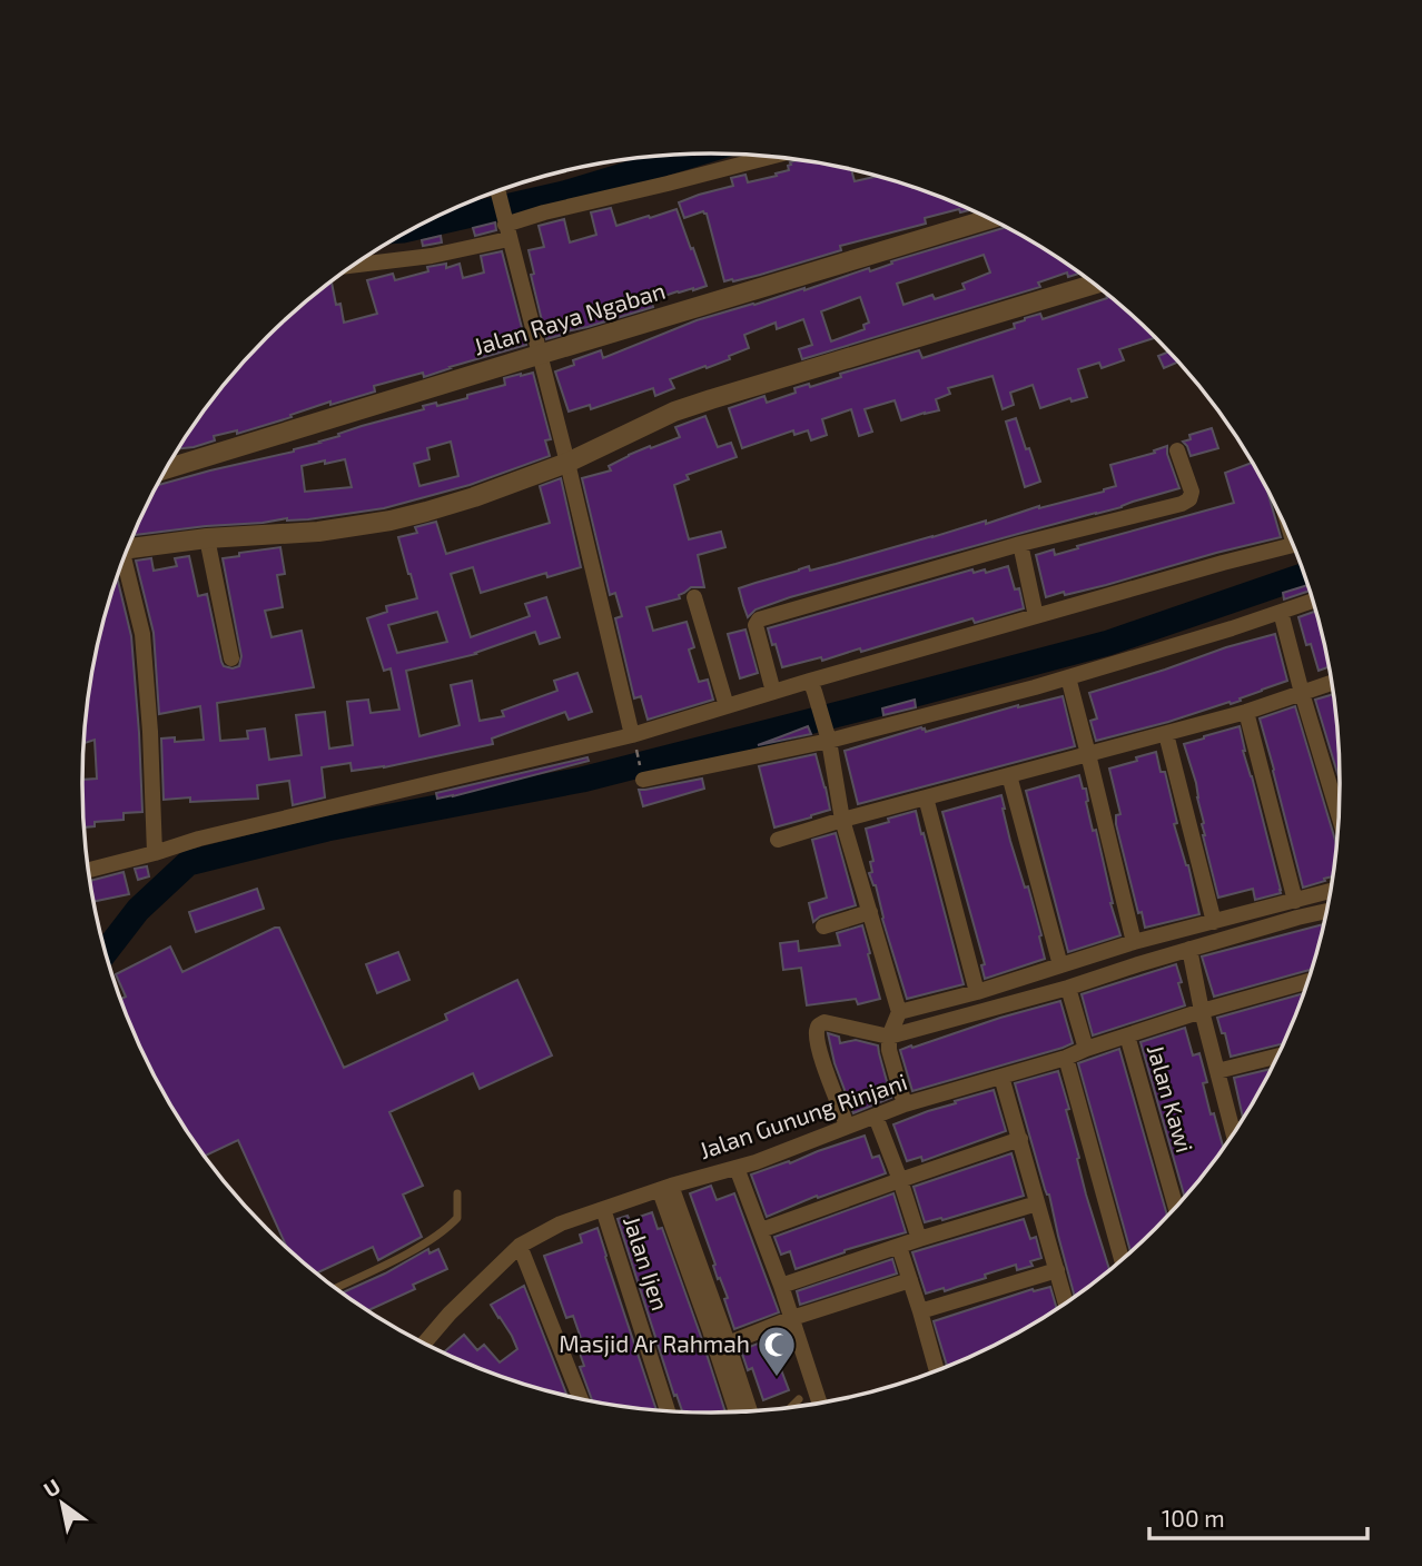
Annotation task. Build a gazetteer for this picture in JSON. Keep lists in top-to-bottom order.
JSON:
{
  "streets": {
    "street": [
      "Jalan Raya Ngaban",
      "Jalan Kawi",
      "Jalan Gunung Rinjani",
      "Jalan Ijen"
    ]
  },
  "crossings": [
    ["Jalan Kawi", "Jalan Gunung Rinjani"],
    ["Jalan Gunung Rinjani", "Jalan Ijen"]
  ],
  "places": {
    "mosque": ["Masjid Ar Rahmah"]
  },
  "scale_bar": "100 m",
  "north": "top left"
}
